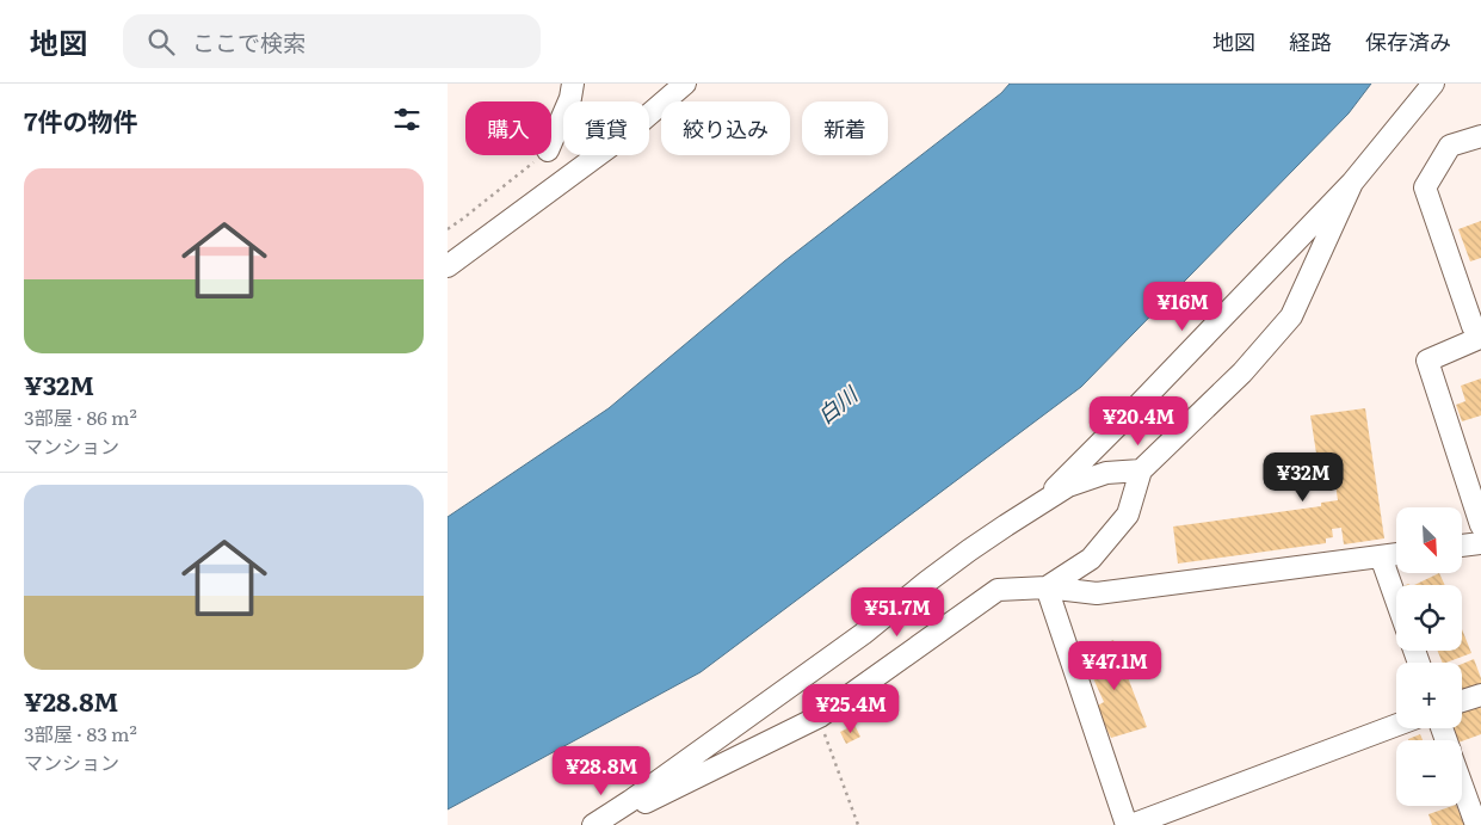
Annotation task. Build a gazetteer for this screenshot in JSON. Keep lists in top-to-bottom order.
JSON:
{
  "water": ["白川"],
  "north": "bottom right",
  "page": {
    "header": "地図",
    "search": "ここで検索",
    "nav": ["地図", "経路", "保存済み"],
    "heading": "7件の物件",
    "chip": [
      "購入",
      "賃貸",
      "絞り込み",
      "新着"
    ],
    "list": [
      {
        "name": "¥32M",
        "note": "3部屋 · 86 m² · マンション"
      },
      {
        "name": "¥28.8M",
        "note": "3部屋 · 83 m² · マンション"
      }
    ],
    "price": [
      "¥16M",
      "¥20.4M",
      "¥32M",
      "¥51.7M",
      "¥47.1M",
      "¥25.4M",
      "¥28.8M"
    ],
    "map_buttons": ["+", "−"]
  }
}
